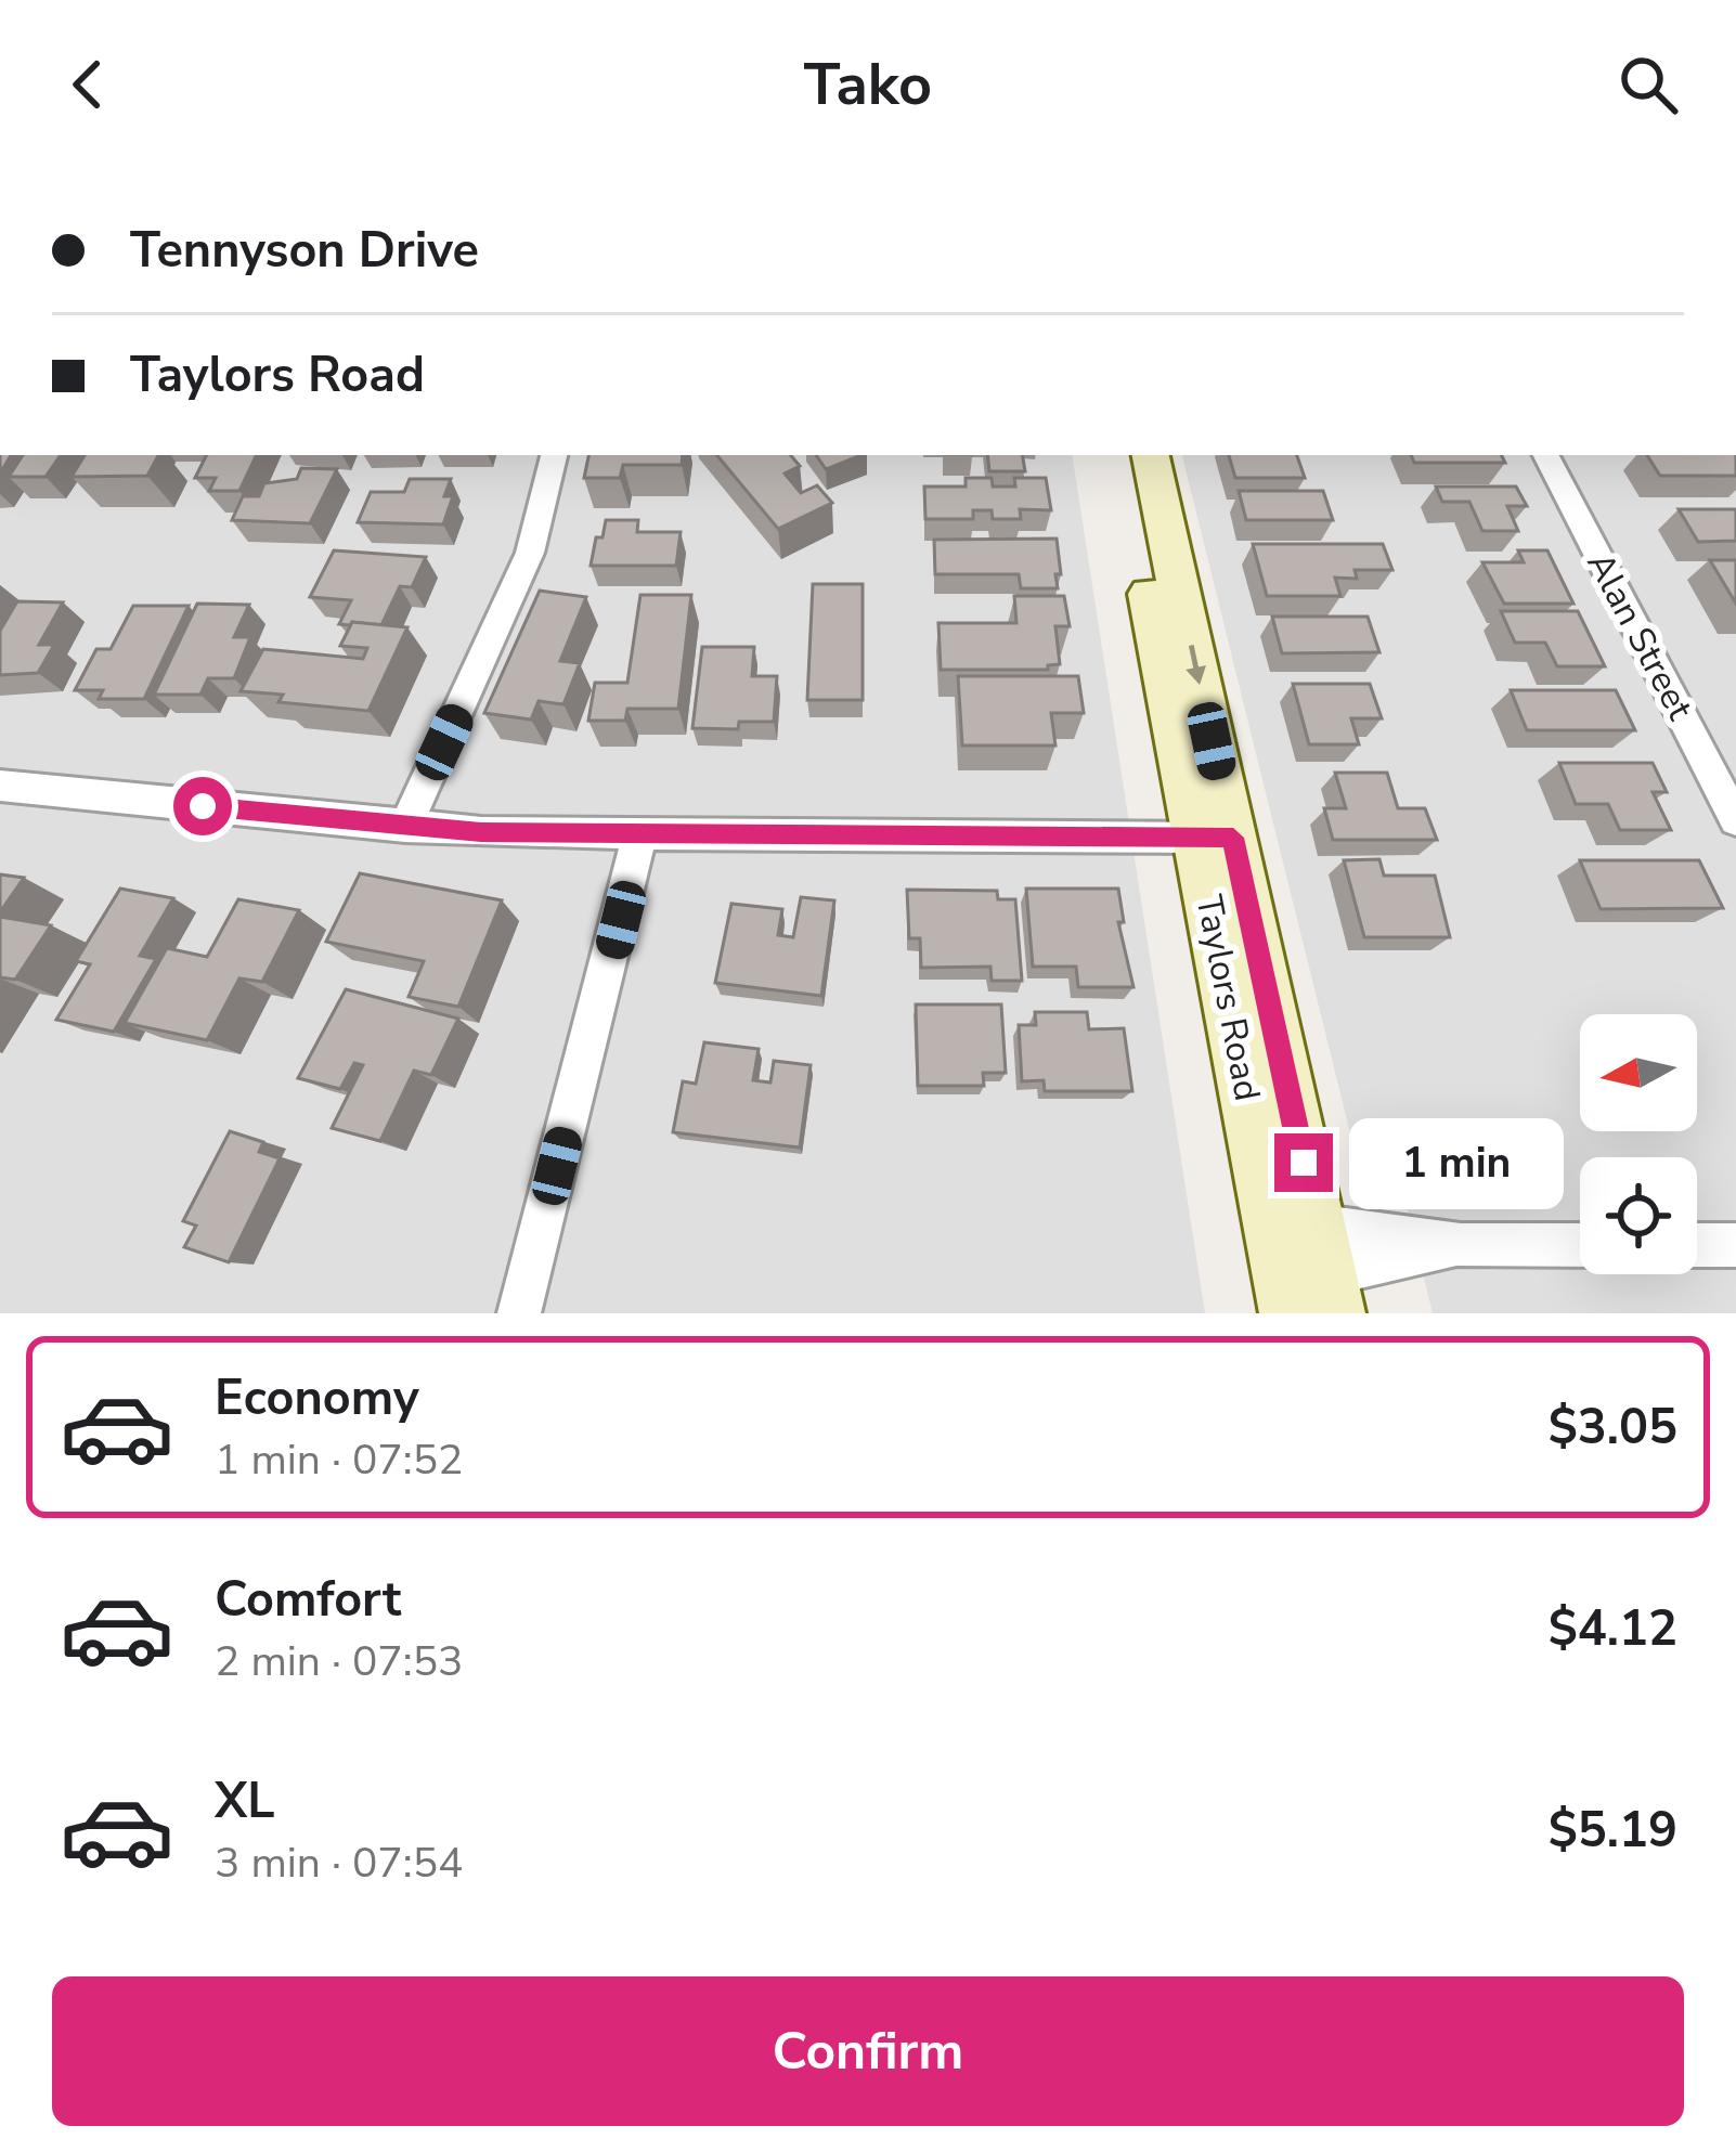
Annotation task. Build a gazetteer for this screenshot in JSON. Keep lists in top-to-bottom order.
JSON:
{
  "streets": {
    "main road": ["Taylors Road"],
    "street": ["Alan Street"]
  },
  "north": "left",
  "page": {
    "header": "Tako",
    "banner": ["Tennyson Drive", "Taylors Road"],
    "bubble": "1 min",
    "list": [
      {
        "name": "Economy",
        "note": "1 min · 07:52",
        "value": "$3.05"
      },
      {
        "name": "Comfort",
        "note": "2 min · 07:53",
        "value": "$4.12"
      },
      {
        "name": "XL",
        "note": "3 min · 07:54",
        "value": "$5.19"
      }
    ],
    "buttons": "Confirm"
  }
}
